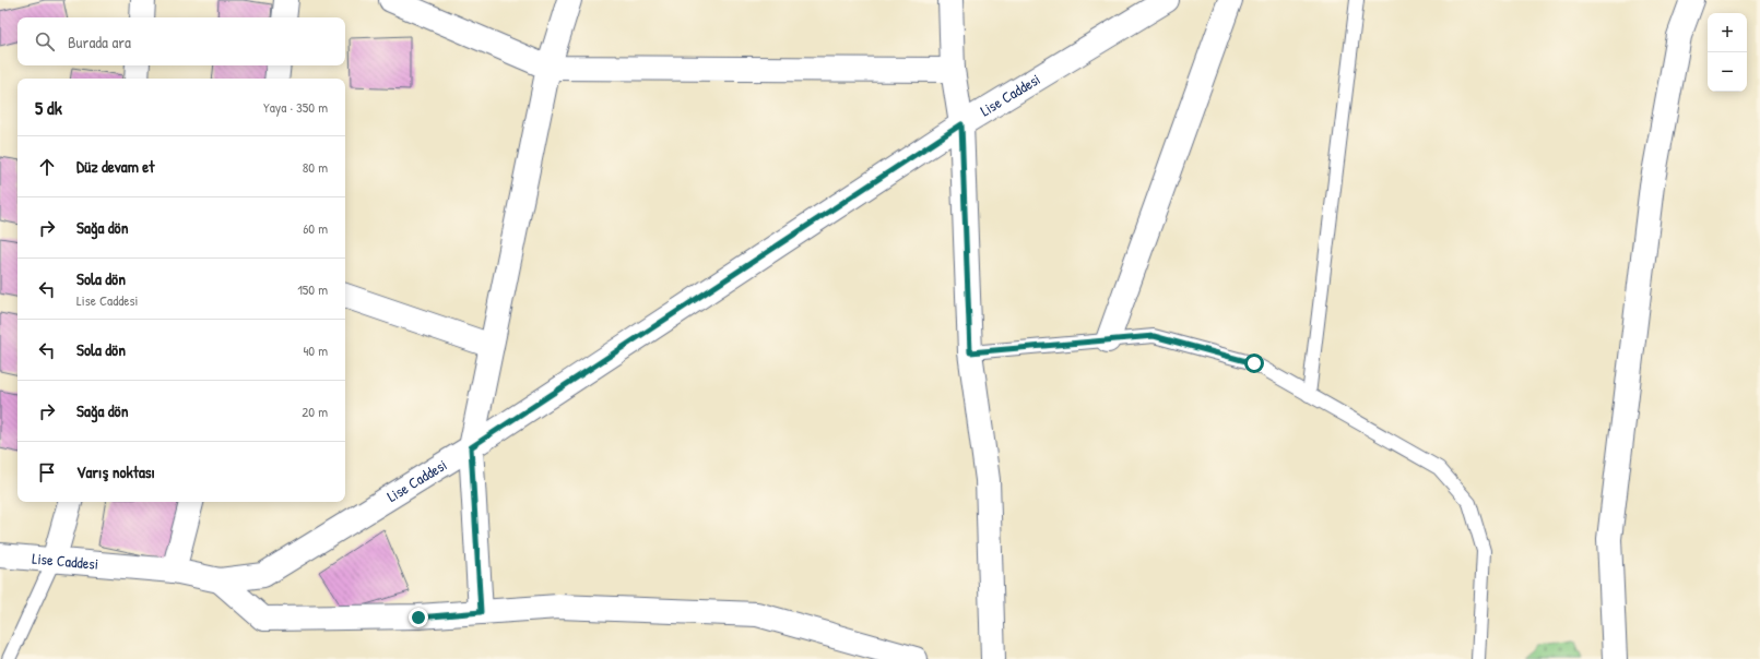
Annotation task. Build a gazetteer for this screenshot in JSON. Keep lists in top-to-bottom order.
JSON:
{
  "streets": {
    "street": ["Lise Caddesi"]
  },
  "page": {
    "map_buttons": ["+", "−"],
    "search": "Burada ara",
    "heading": ["5 dk", "Yaya · 350 m"],
    "list": [
      ["Düz devam et", "80 m"],
      ["Sağa dön", "60 m"],
      ["Sola dön", "Lise Caddesi", "150 m"],
      ["Sola dön", "40 m"],
      ["Sağa dön", "20 m"],
      "Varış noktası"
    ]
  }
}
